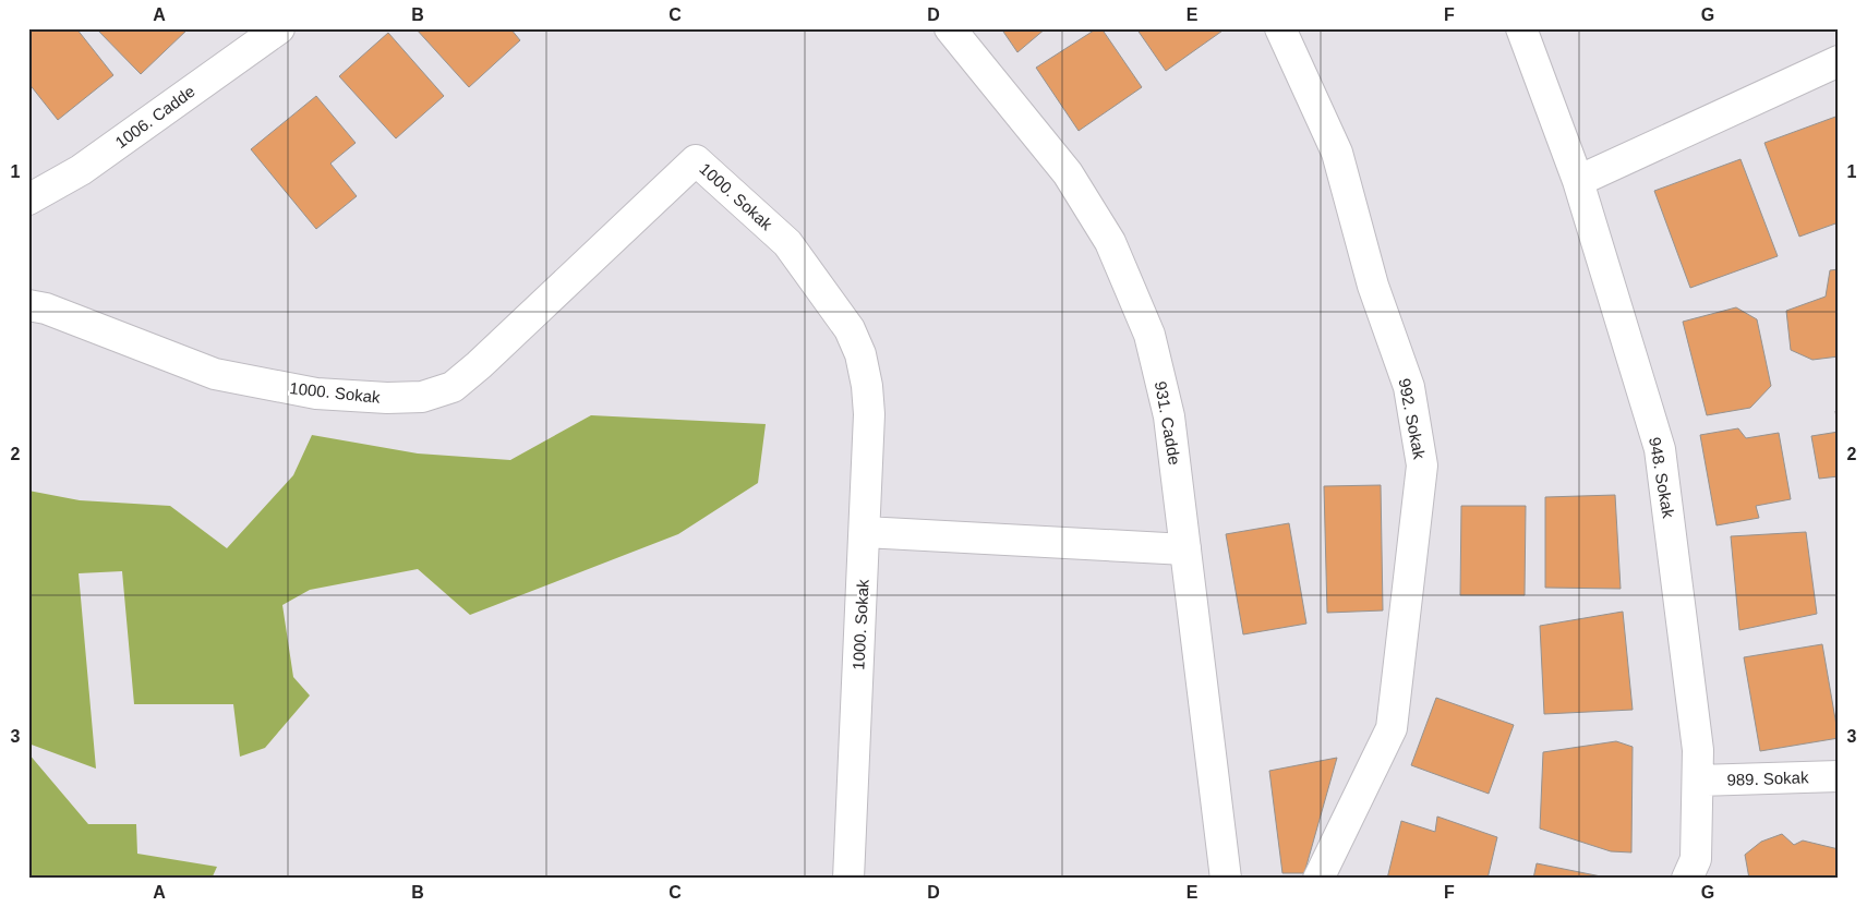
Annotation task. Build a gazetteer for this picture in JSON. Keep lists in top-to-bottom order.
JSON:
{
  "streets": {
    "street": [
      "1006. Cadde",
      "1000. Sokak",
      "992. Sokak",
      "931. Cadde",
      "948. Sokak",
      "989. Sokak"
    ]
  },
  "crossings": [
    ["948. Sokak", "989. Sokak"]
  ],
  "grid": {
    "columns": [
      "A",
      "B",
      "C",
      "D",
      "E",
      "F",
      "G"
    ],
    "rows": ["1", "2", "3"]
  }
}
